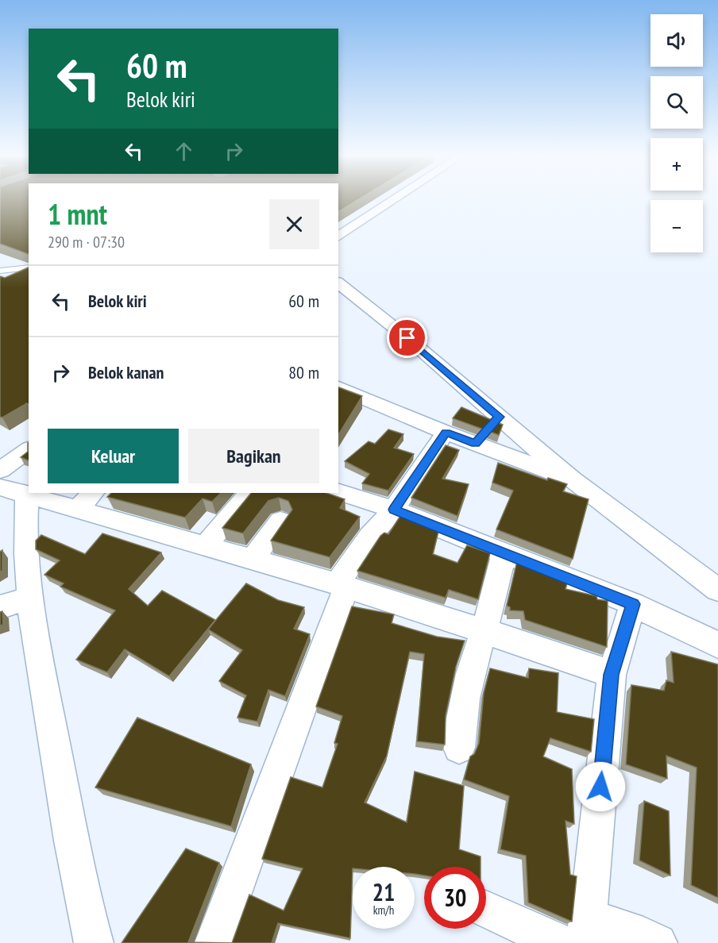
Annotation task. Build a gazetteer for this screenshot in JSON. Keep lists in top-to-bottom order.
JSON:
{
  "page": {
    "map_buttons": ["+", "−"],
    "turn": ["60 m", "Belok kiri"],
    "heading": ["1 mnt", "290 m · 07:30"],
    "list": [
      {
        "name": "Belok kiri",
        "value": "60 m"
      },
      {
        "name": "Belok kanan",
        "value": "80 m"
      }
    ],
    "buttons": ["Keluar", "Bagikan"],
    "speed": "21 km/h",
    "limit": "30"
  }
}
